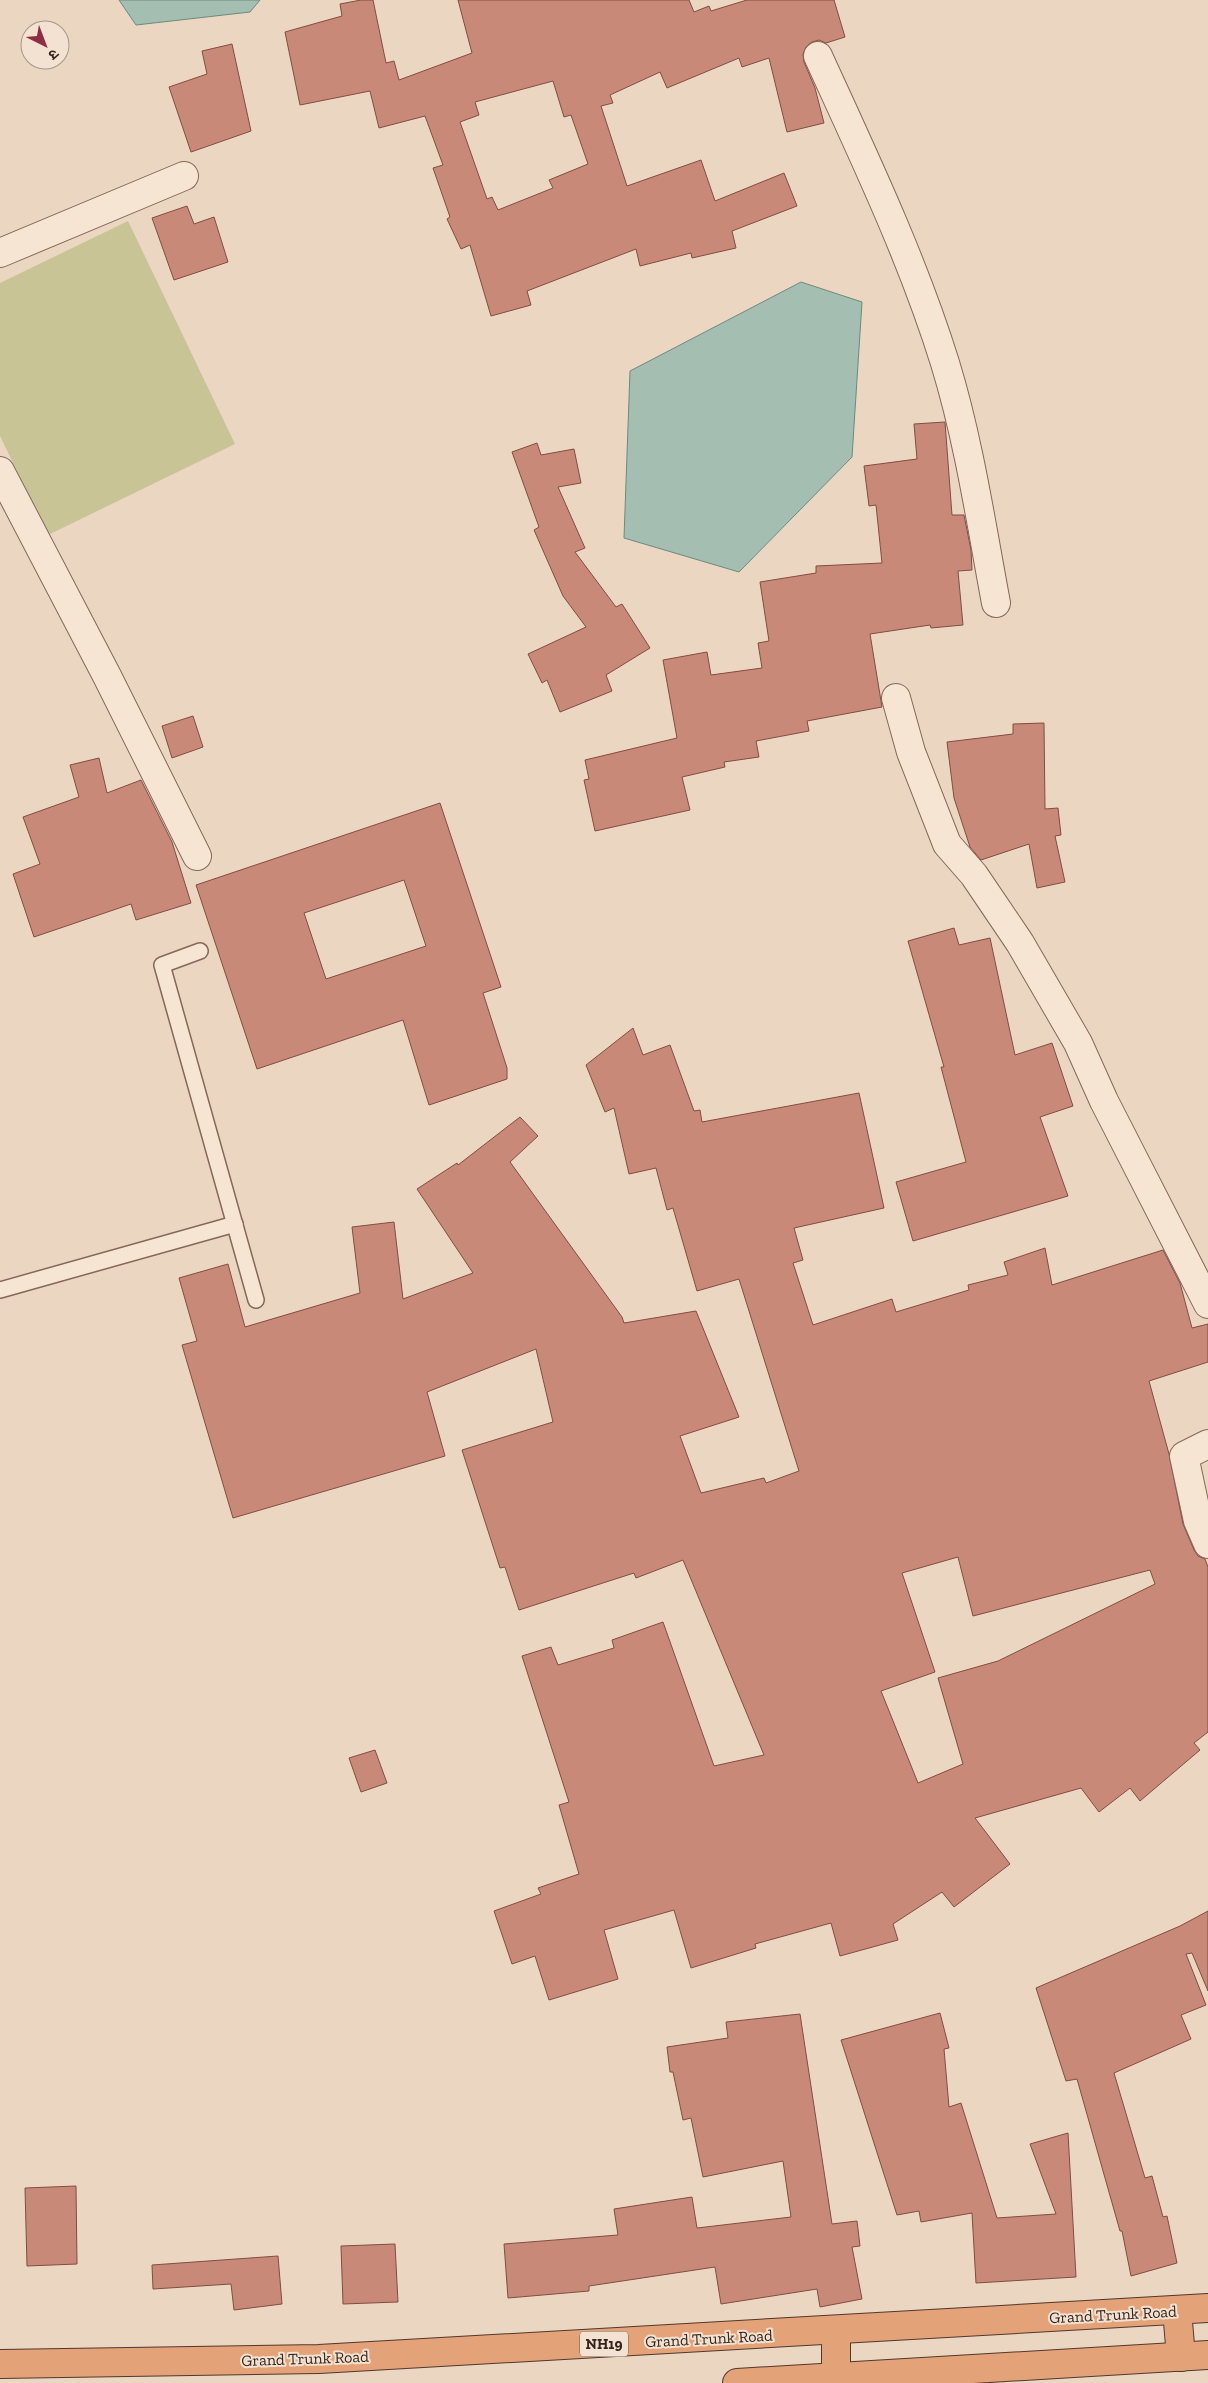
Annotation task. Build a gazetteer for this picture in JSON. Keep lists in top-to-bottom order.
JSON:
{
  "streets": {
    "highway": ["Grand Trunk Road", "NH19"]
  },
  "north": "bottom right"
}
